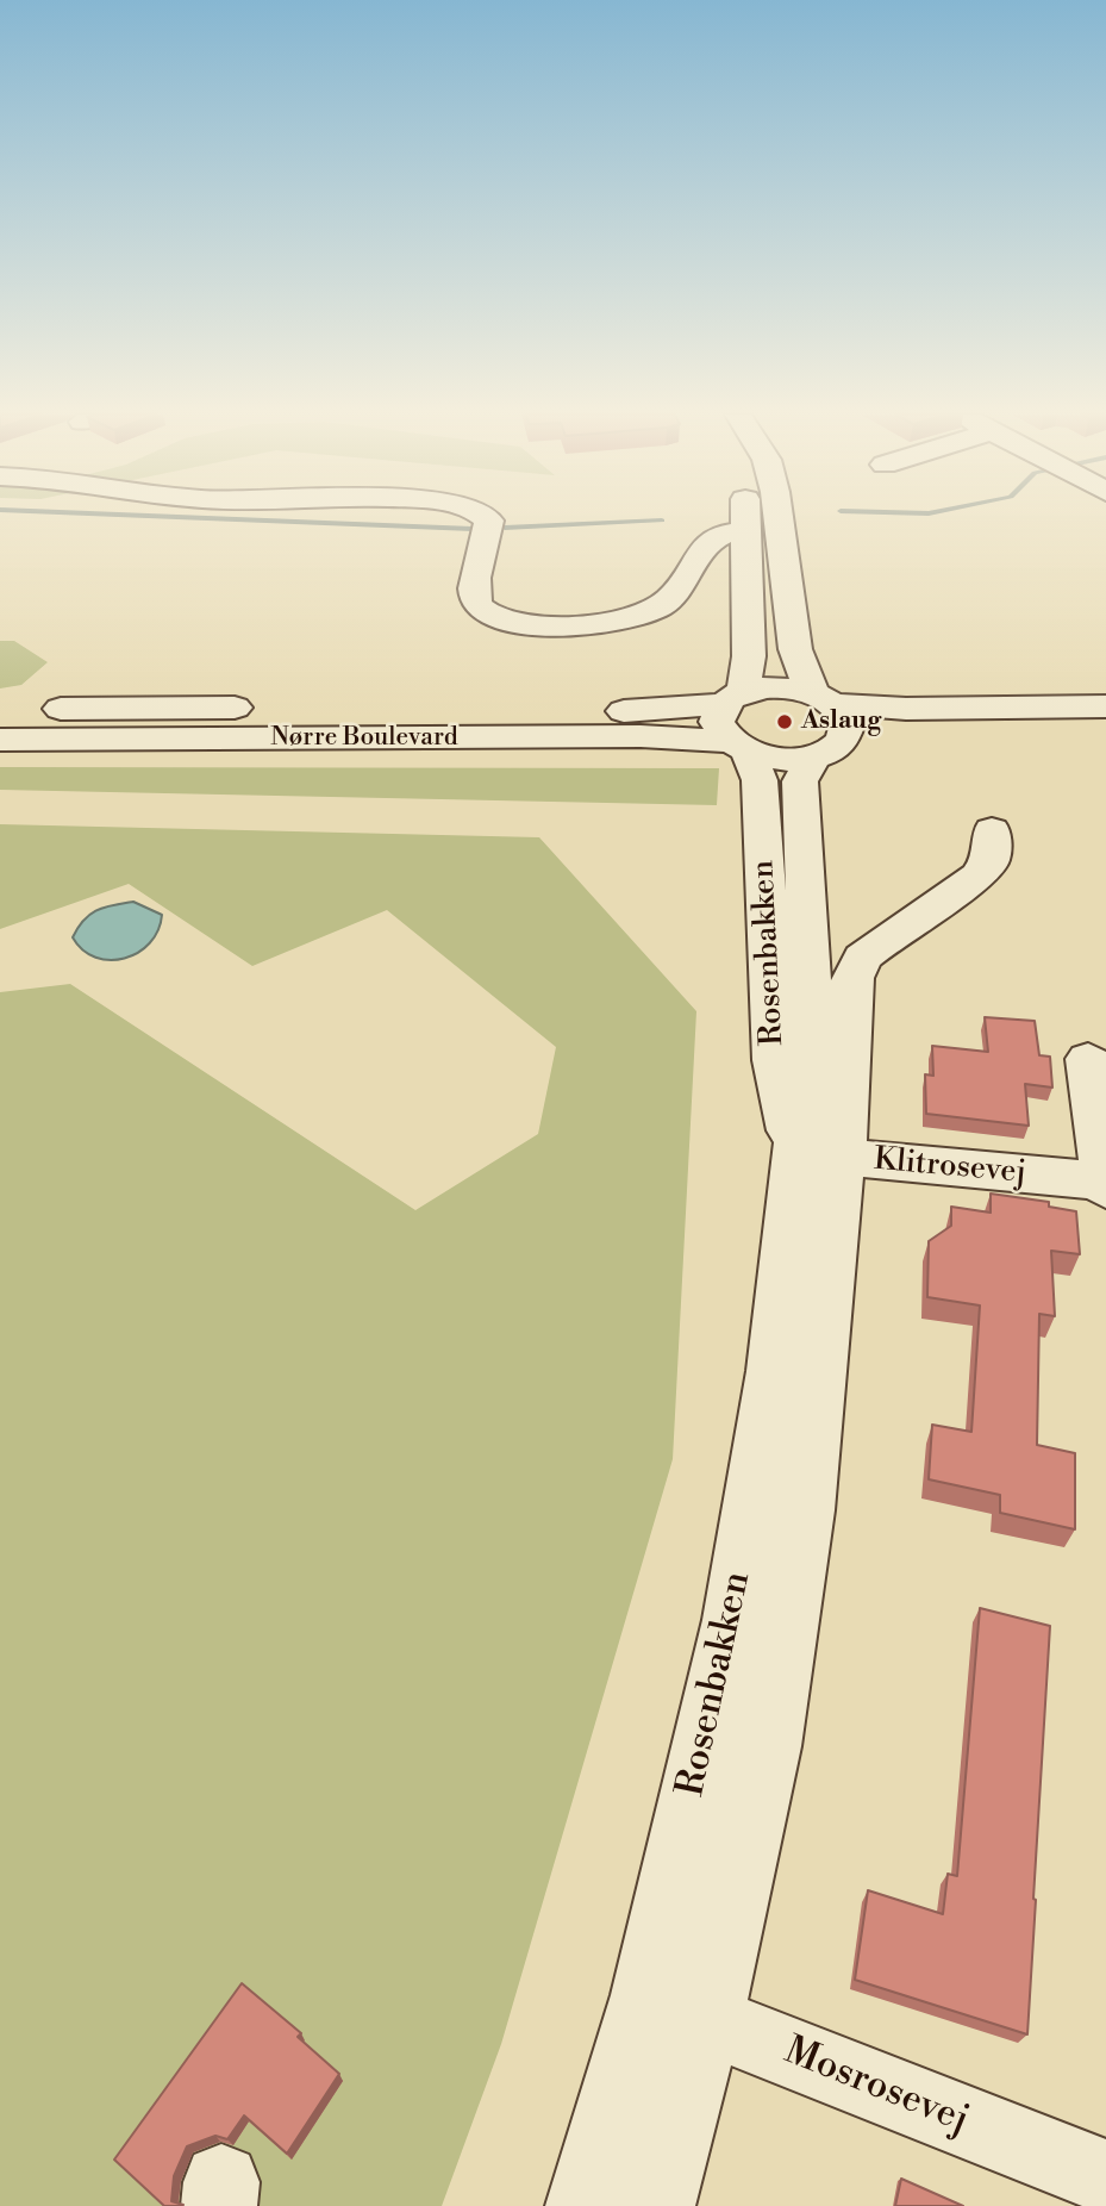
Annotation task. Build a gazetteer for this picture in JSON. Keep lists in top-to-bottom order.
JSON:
{
  "streets": {
    "street": [
      "Nørre Boulevard",
      "Rosenbakken",
      "Klitrosevej",
      "Mosrosevej"
    ]
  },
  "crossings": [
    ["Nørre Boulevard", "Rosenbakken"],
    ["Rosenbakken", "Klitrosevej"],
    ["Rosenbakken", "Mosrosevej"]
  ],
  "places": ["Aslaug"]
}
